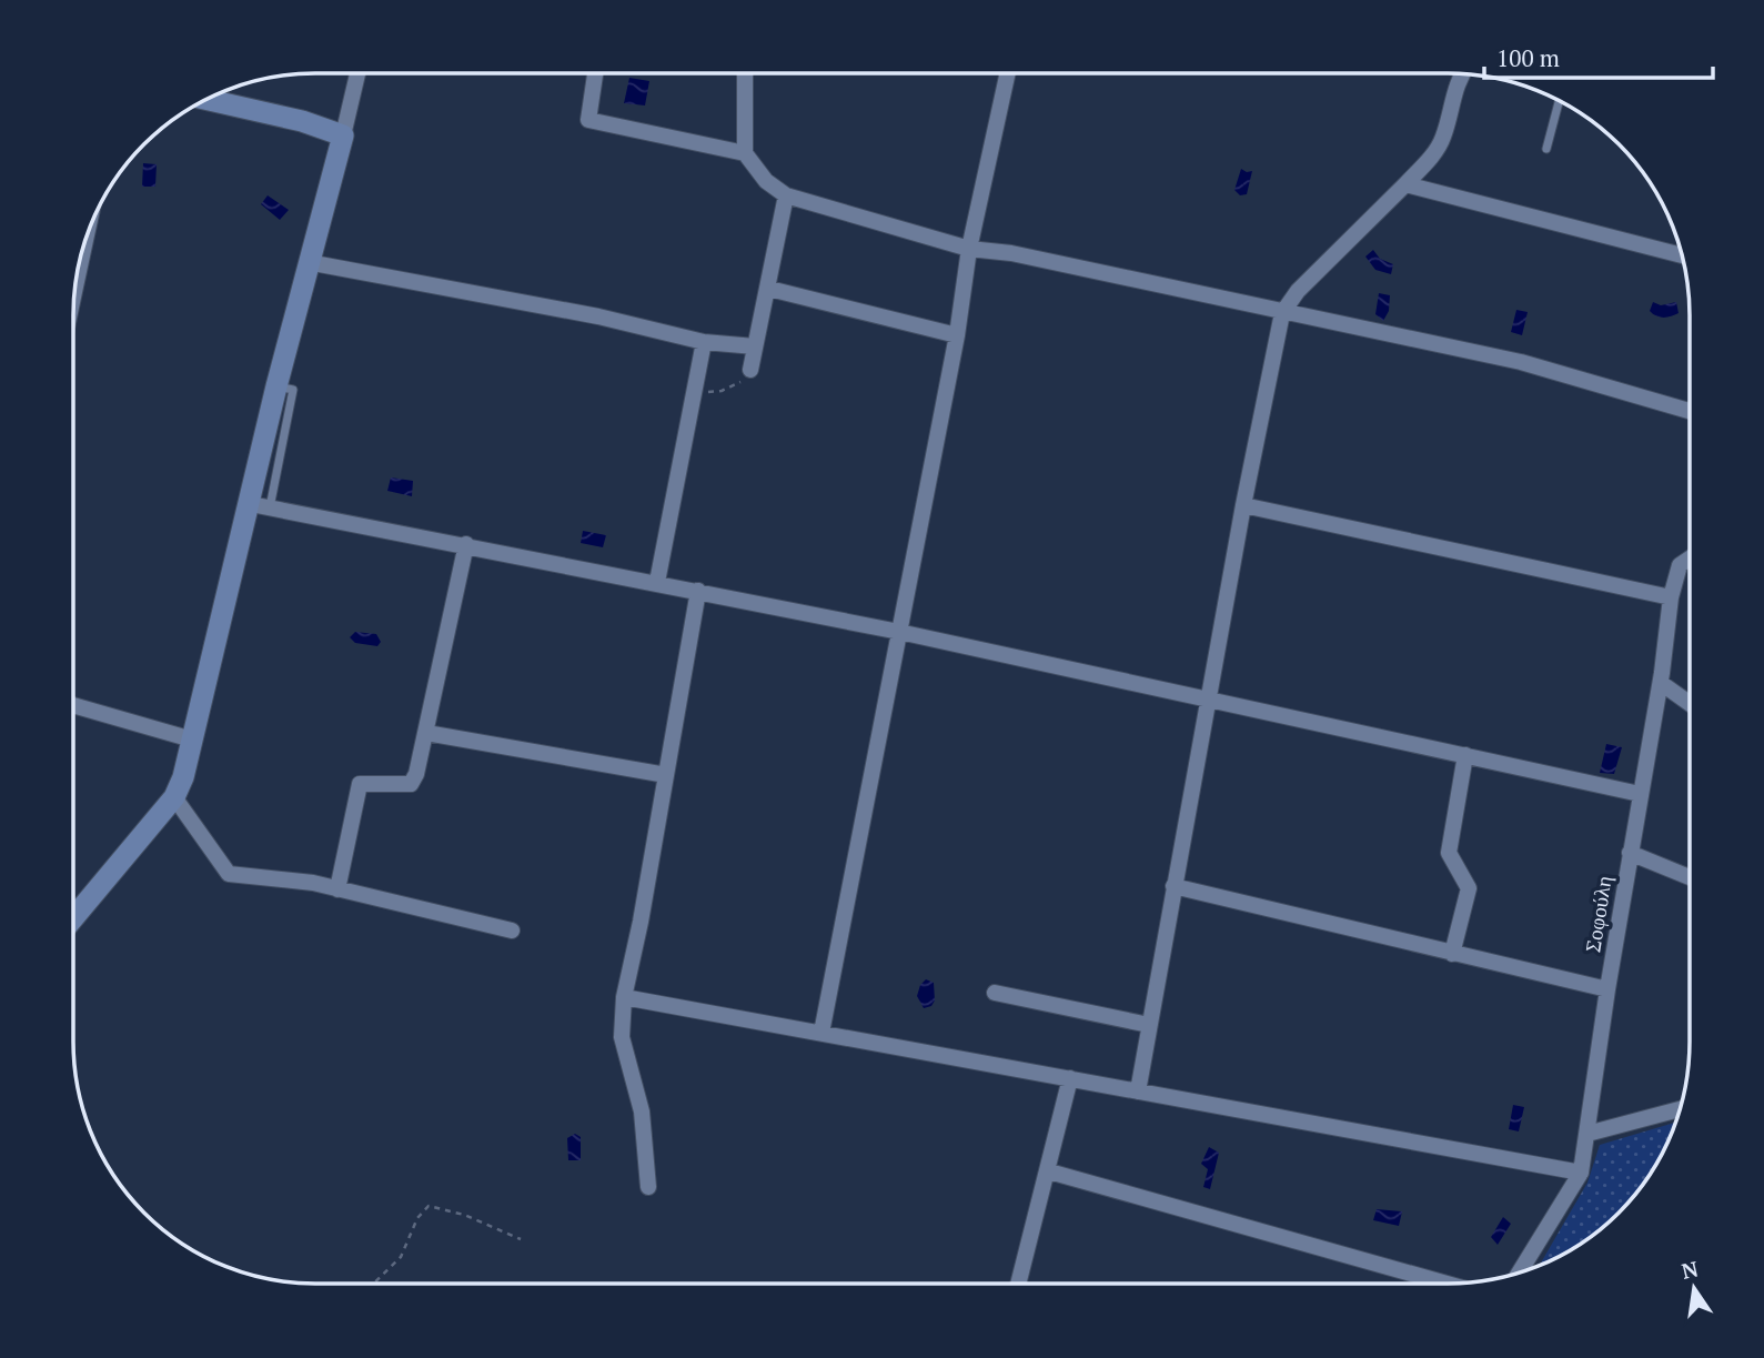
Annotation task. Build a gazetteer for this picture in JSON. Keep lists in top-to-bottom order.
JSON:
{
  "streets": {
    "street": ["Σοφούλη"]
  },
  "scale_bar": "100 m",
  "north": "top"
}
